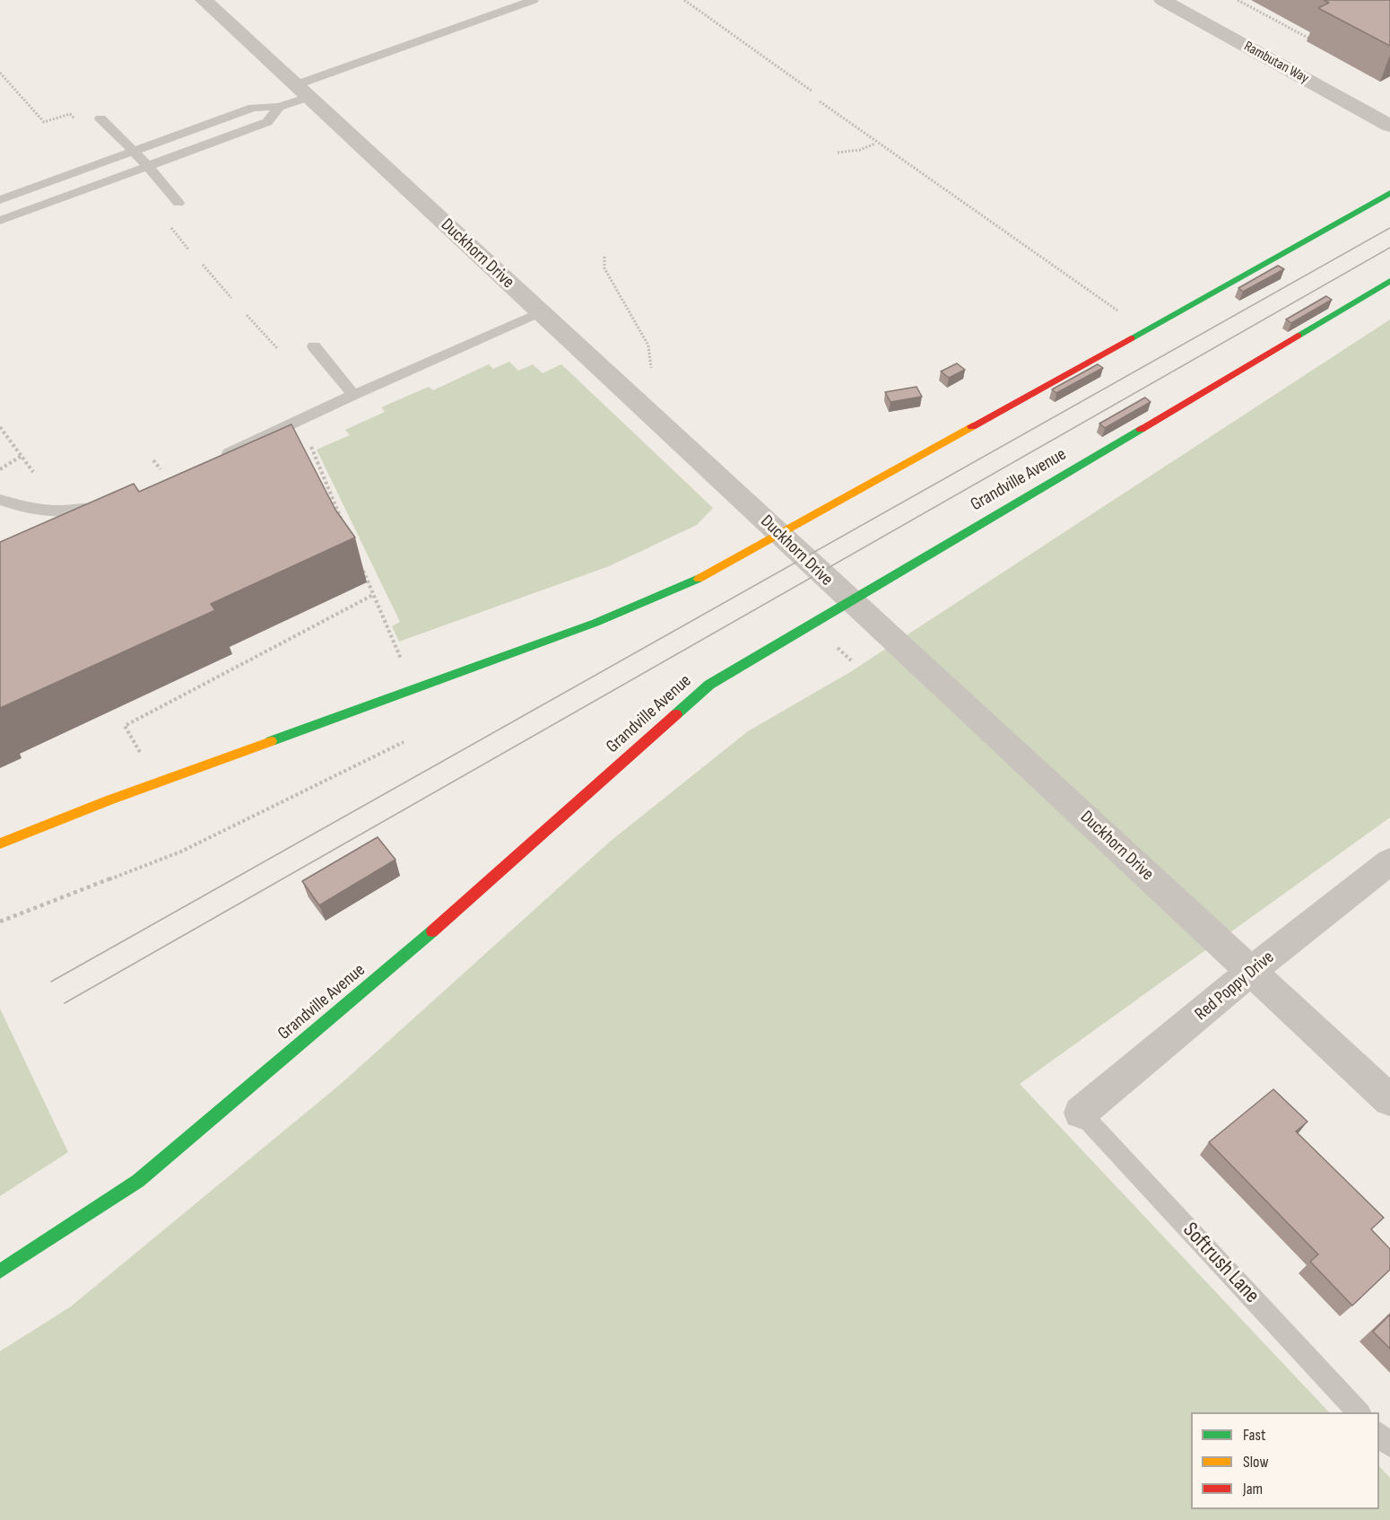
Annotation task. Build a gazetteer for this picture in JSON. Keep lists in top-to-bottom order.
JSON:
{
  "streets": {
    "street": [
      "Rambutan Way",
      "Duckhorn Drive",
      "Grandville Avenue",
      "Red Poppy Drive"
    ],
    "lane": ["Softrush Lane"]
  },
  "crossings": [
    ["Duckhorn Drive", "Grandville Avenue"],
    ["Duckhorn Drive", "Red Poppy Drive"],
    ["Red Poppy Drive", "Softrush Lane"]
  ],
  "legend": ["Fast", "Slow", "Jam"]
}
